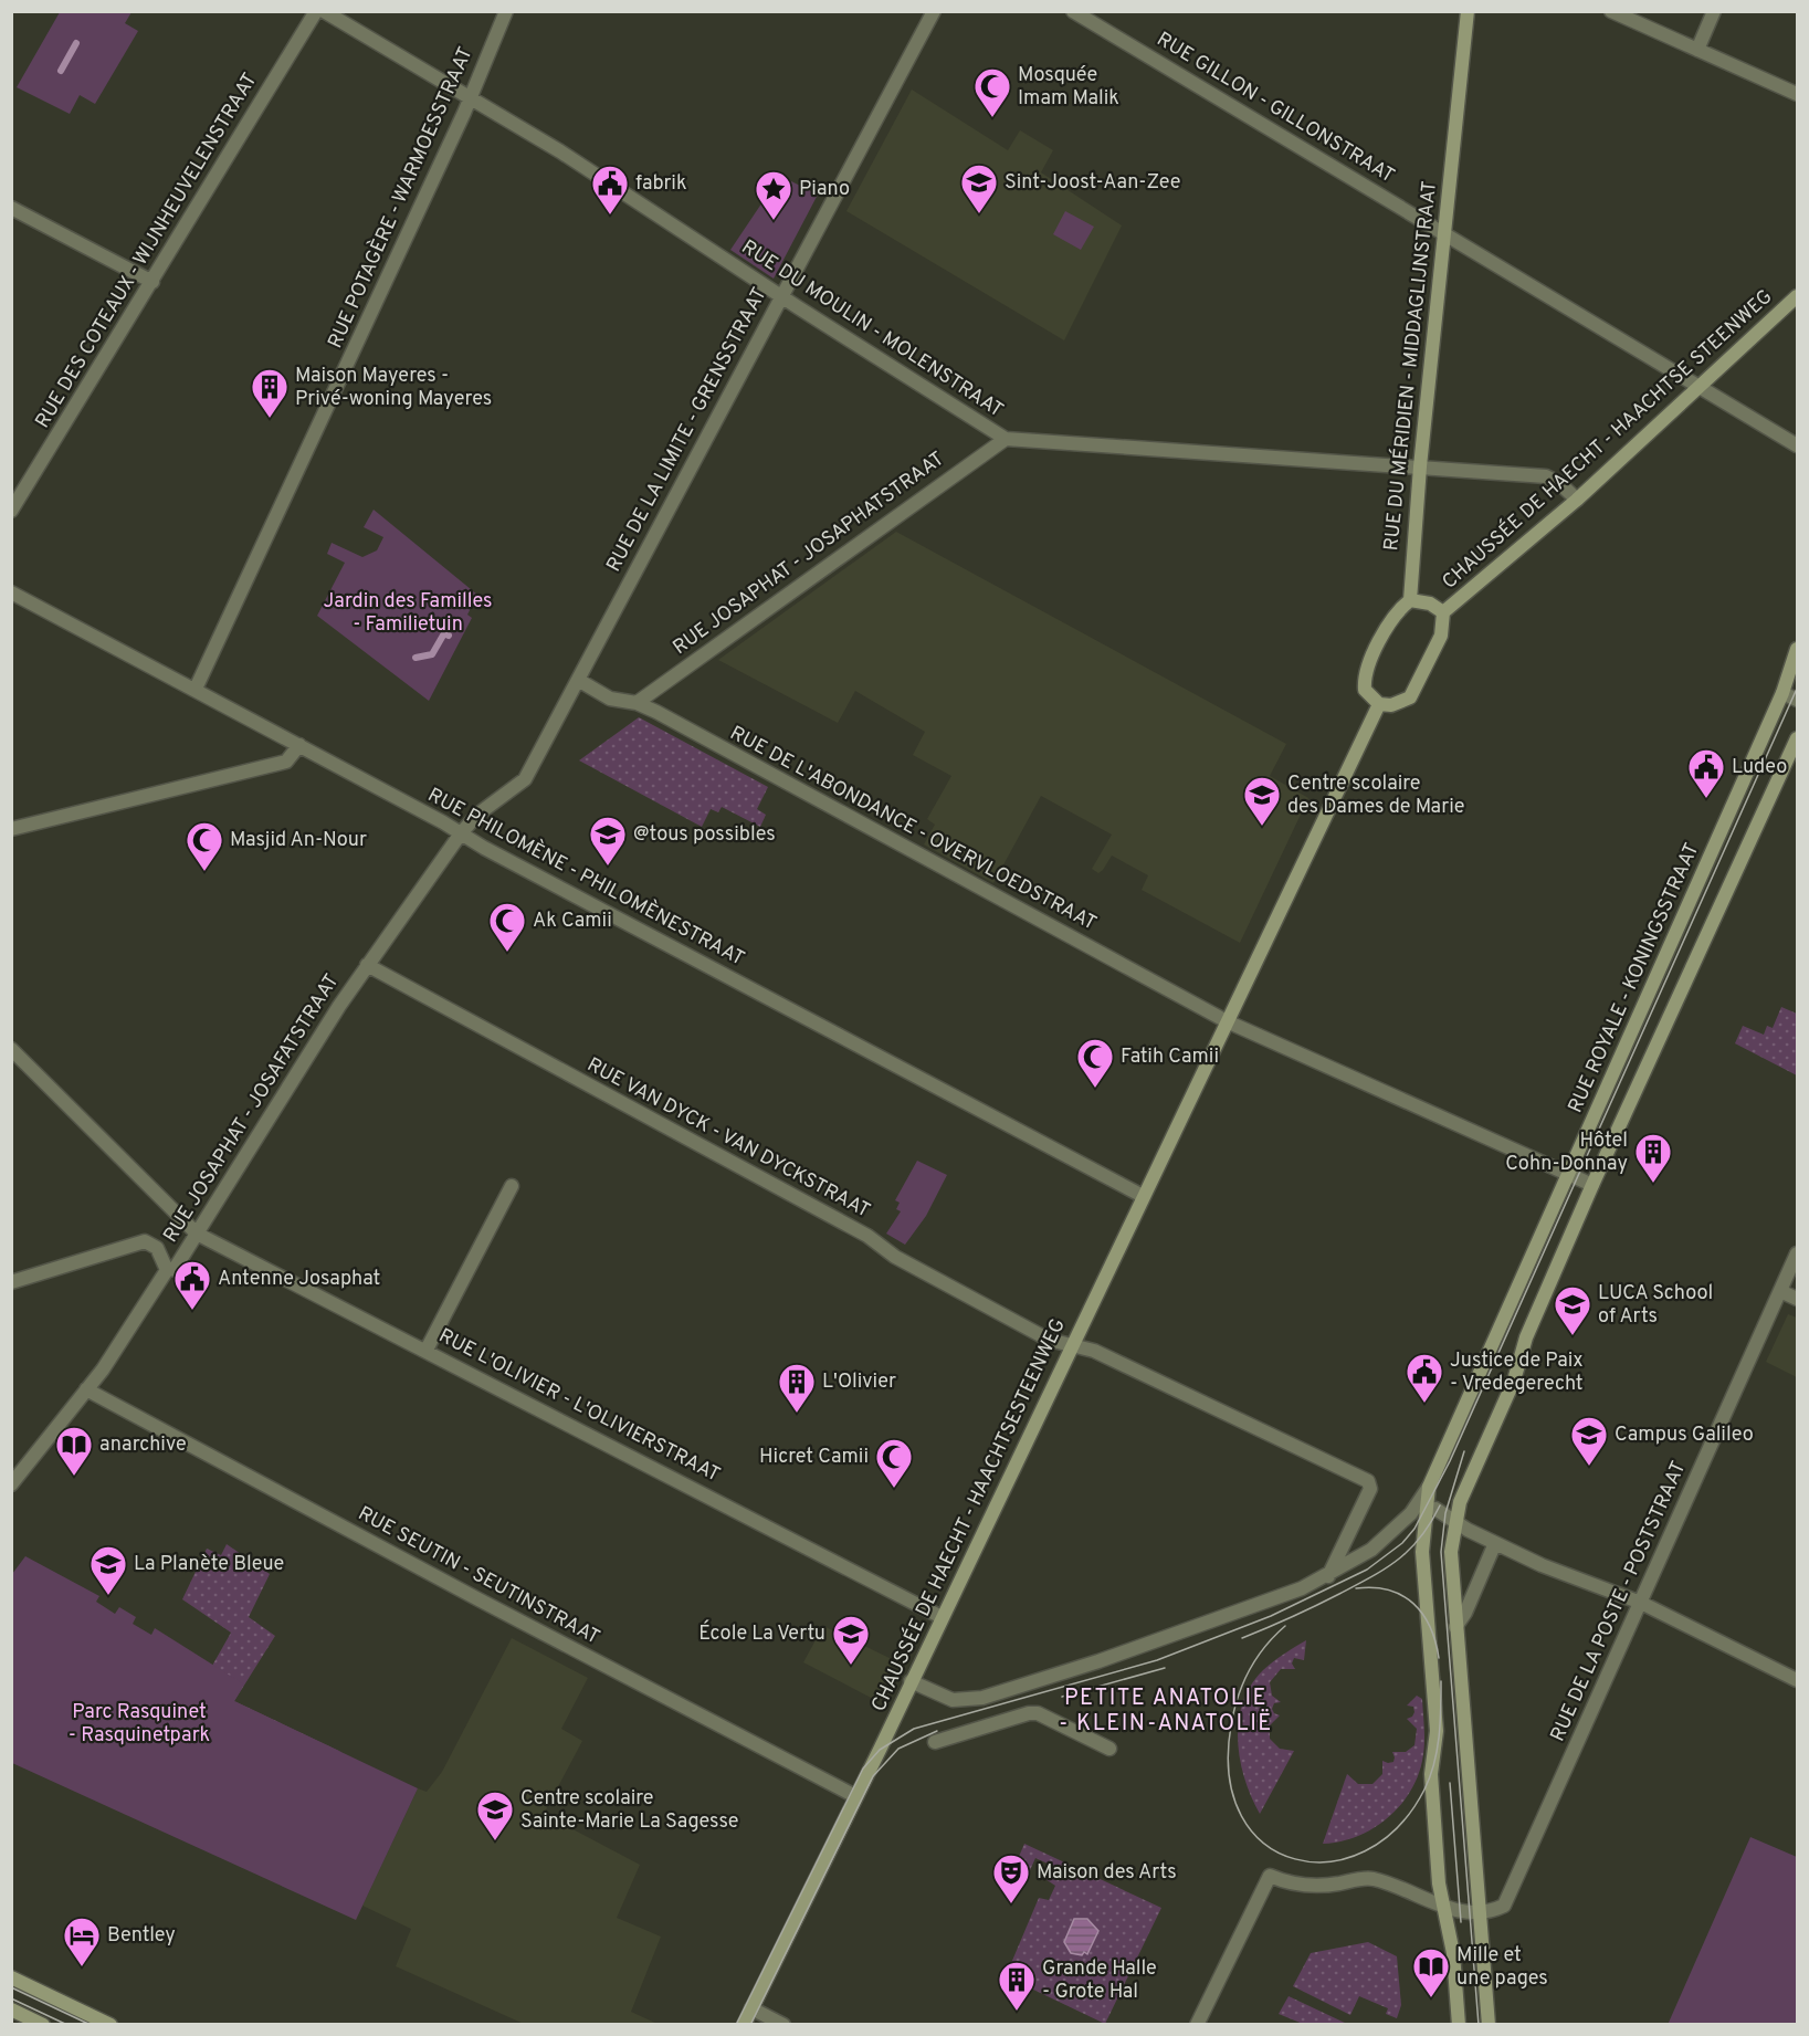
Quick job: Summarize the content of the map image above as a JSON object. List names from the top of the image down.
{
  "streets": {
    "street": [
      "RUE GILLON - GILLONSTRAAT",
      "RUE POTAGÈRE - WARMOESSTRAAT",
      "RUE DES COTEAUX - WIJNHEUVELENSTRAAT",
      "RUE DU MOULIN - MOLENSTRAAT",
      "RUE DU MÉRIDIEN - MIDDAGLIJNSTRAAT",
      "RUE DE LA LIMITE - GRENSSTRAAT",
      "CHAUSSÉE DE HAECHT - HAACHTSE STEENWEG",
      "RUE JOSAPHAT - JOSAPHATSTRAAT",
      "RUE DE L'ABONDANCE - OVERVLOEDSTRAAT",
      "RUE PHILOMÈNE - PHILOMÈNESTRAAT",
      "RUE ROYALE - KONINGSSTRAAT",
      "RUE JOSAPHAT - JOSAFATSTRAAT",
      "RUE VAN DYCK - VAN DYCKSTRAAT",
      "RUE L'OLIVIER - L'OLIVIERSTRAAT",
      "CHAUSSÉE DE HAECHT - HAACHTSESTEENWEG",
      "RUE SEUTIN - SEUTINSTRAAT",
      "RUE DE LA POSTE - POSTSTRAAT"
    ]
  },
  "crossings": [
    ["RUE GILLON - GILLONSTRAAT", "RUE DU MÉRIDIEN - MIDDAGLIJNSTRAAT"],
    ["RUE GILLON - GILLONSTRAAT", "CHAUSSÉE DE HAECHT - HAACHTSE STEENWEG"],
    ["RUE POTAGÈRE - WARMOESSTRAAT", "RUE DU MOULIN - MOLENSTRAAT"],
    ["RUE POTAGÈRE - WARMOESSTRAAT", "RUE PHILOMÈNE - PHILOMÈNESTRAAT"],
    ["RUE DU MOULIN - MOLENSTRAAT", "RUE DU MÉRIDIEN - MIDDAGLIJNSTRAAT"],
    ["RUE DU MOULIN - MOLENSTRAAT", "RUE DE LA LIMITE - GRENSSTRAAT"],
    ["RUE DU MOULIN - MOLENSTRAAT", "CHAUSSÉE DE HAECHT - HAACHTSE STEENWEG"],
    ["RUE DU MOULIN - MOLENSTRAAT", "RUE JOSAPHAT - JOSAPHATSTRAAT"],
    ["RUE DU MÉRIDIEN - MIDDAGLIJNSTRAAT", "CHAUSSÉE DE HAECHT - HAACHTSE STEENWEG"],
    ["RUE DE LA LIMITE - GRENSSTRAAT", "RUE DE L'ABONDANCE - OVERVLOEDSTRAAT"],
    ["RUE DE LA LIMITE - GRENSSTRAAT", "RUE JOSAPHAT - JOSAFATSTRAAT"],
    ["RUE JOSAPHAT - JOSAPHATSTRAAT", "RUE DE L'ABONDANCE - OVERVLOEDSTRAAT"],
    ["RUE DE L'ABONDANCE - OVERVLOEDSTRAAT", "RUE ROYALE - KONINGSSTRAAT"],
    ["RUE DE L'ABONDANCE - OVERVLOEDSTRAAT", "CHAUSSÉE DE HAECHT - HAACHTSESTEENWEG"],
    ["RUE PHILOMÈNE - PHILOMÈNESTRAAT", "RUE JOSAPHAT - JOSAFATSTRAAT"],
    ["RUE PHILOMÈNE - PHILOMÈNESTRAAT", "CHAUSSÉE DE HAECHT - HAACHTSESTEENWEG"],
    ["RUE JOSAPHAT - JOSAFATSTRAAT", "RUE VAN DYCK - VAN DYCKSTRAAT"],
    ["RUE JOSAPHAT - JOSAFATSTRAAT", "RUE L'OLIVIER - L'OLIVIERSTRAAT"],
    ["RUE JOSAPHAT - JOSAFATSTRAAT", "RUE SEUTIN - SEUTINSTRAAT"],
    ["RUE VAN DYCK - VAN DYCKSTRAAT", "CHAUSSÉE DE HAECHT - HAACHTSESTEENWEG"],
    ["RUE L'OLIVIER - L'OLIVIERSTRAAT", "CHAUSSÉE DE HAECHT - HAACHTSESTEENWEG"],
    ["CHAUSSÉE DE HAECHT - HAACHTSESTEENWEG", "RUE SEUTIN - SEUTINSTRAAT"]
  ],
  "districts": ["PETITE ANATOLIE - KLEIN-ANATOLIË"],
  "parks": ["Jardin des Familles - Familietuin", "Parc Rasquinet - Rasquinetpark"],
  "places": {
    "mosque": [
      "Mosquée Imam Malik",
      "Masjid An-Nour",
      "Ak Camii",
      "Fatih Camii",
      "Hicret Camii"
    ],
    "school or university": [
      "Sint-Joost-Aan-Zee",
      "Centre scolaire des Dames de Marie",
      "@tous possibles",
      "LUCA School of Arts",
      "Campus Galileo",
      "La Planète Bleue",
      "École La Vertu",
      "Centre scolaire Sainte-Marie La Sagesse"
    ],
    "public building": [
      "fabrik",
      "Ludeo",
      "Antenne Josaphat",
      "Justice de Paix - Vredegerecht"
    ],
    "place": ["Piano"],
    "building": [
      "Maison Mayeres - Privé-woning Mayeres",
      "Hôtel Cohn-Donnay",
      "L'Olivier",
      "Grande Halle - Grote Hal"
    ],
    "library": ["anarchive", "Mille et une pages"],
    "theatre": ["Maison des Arts"],
    "hotel": ["Bentley"]
  }
}
